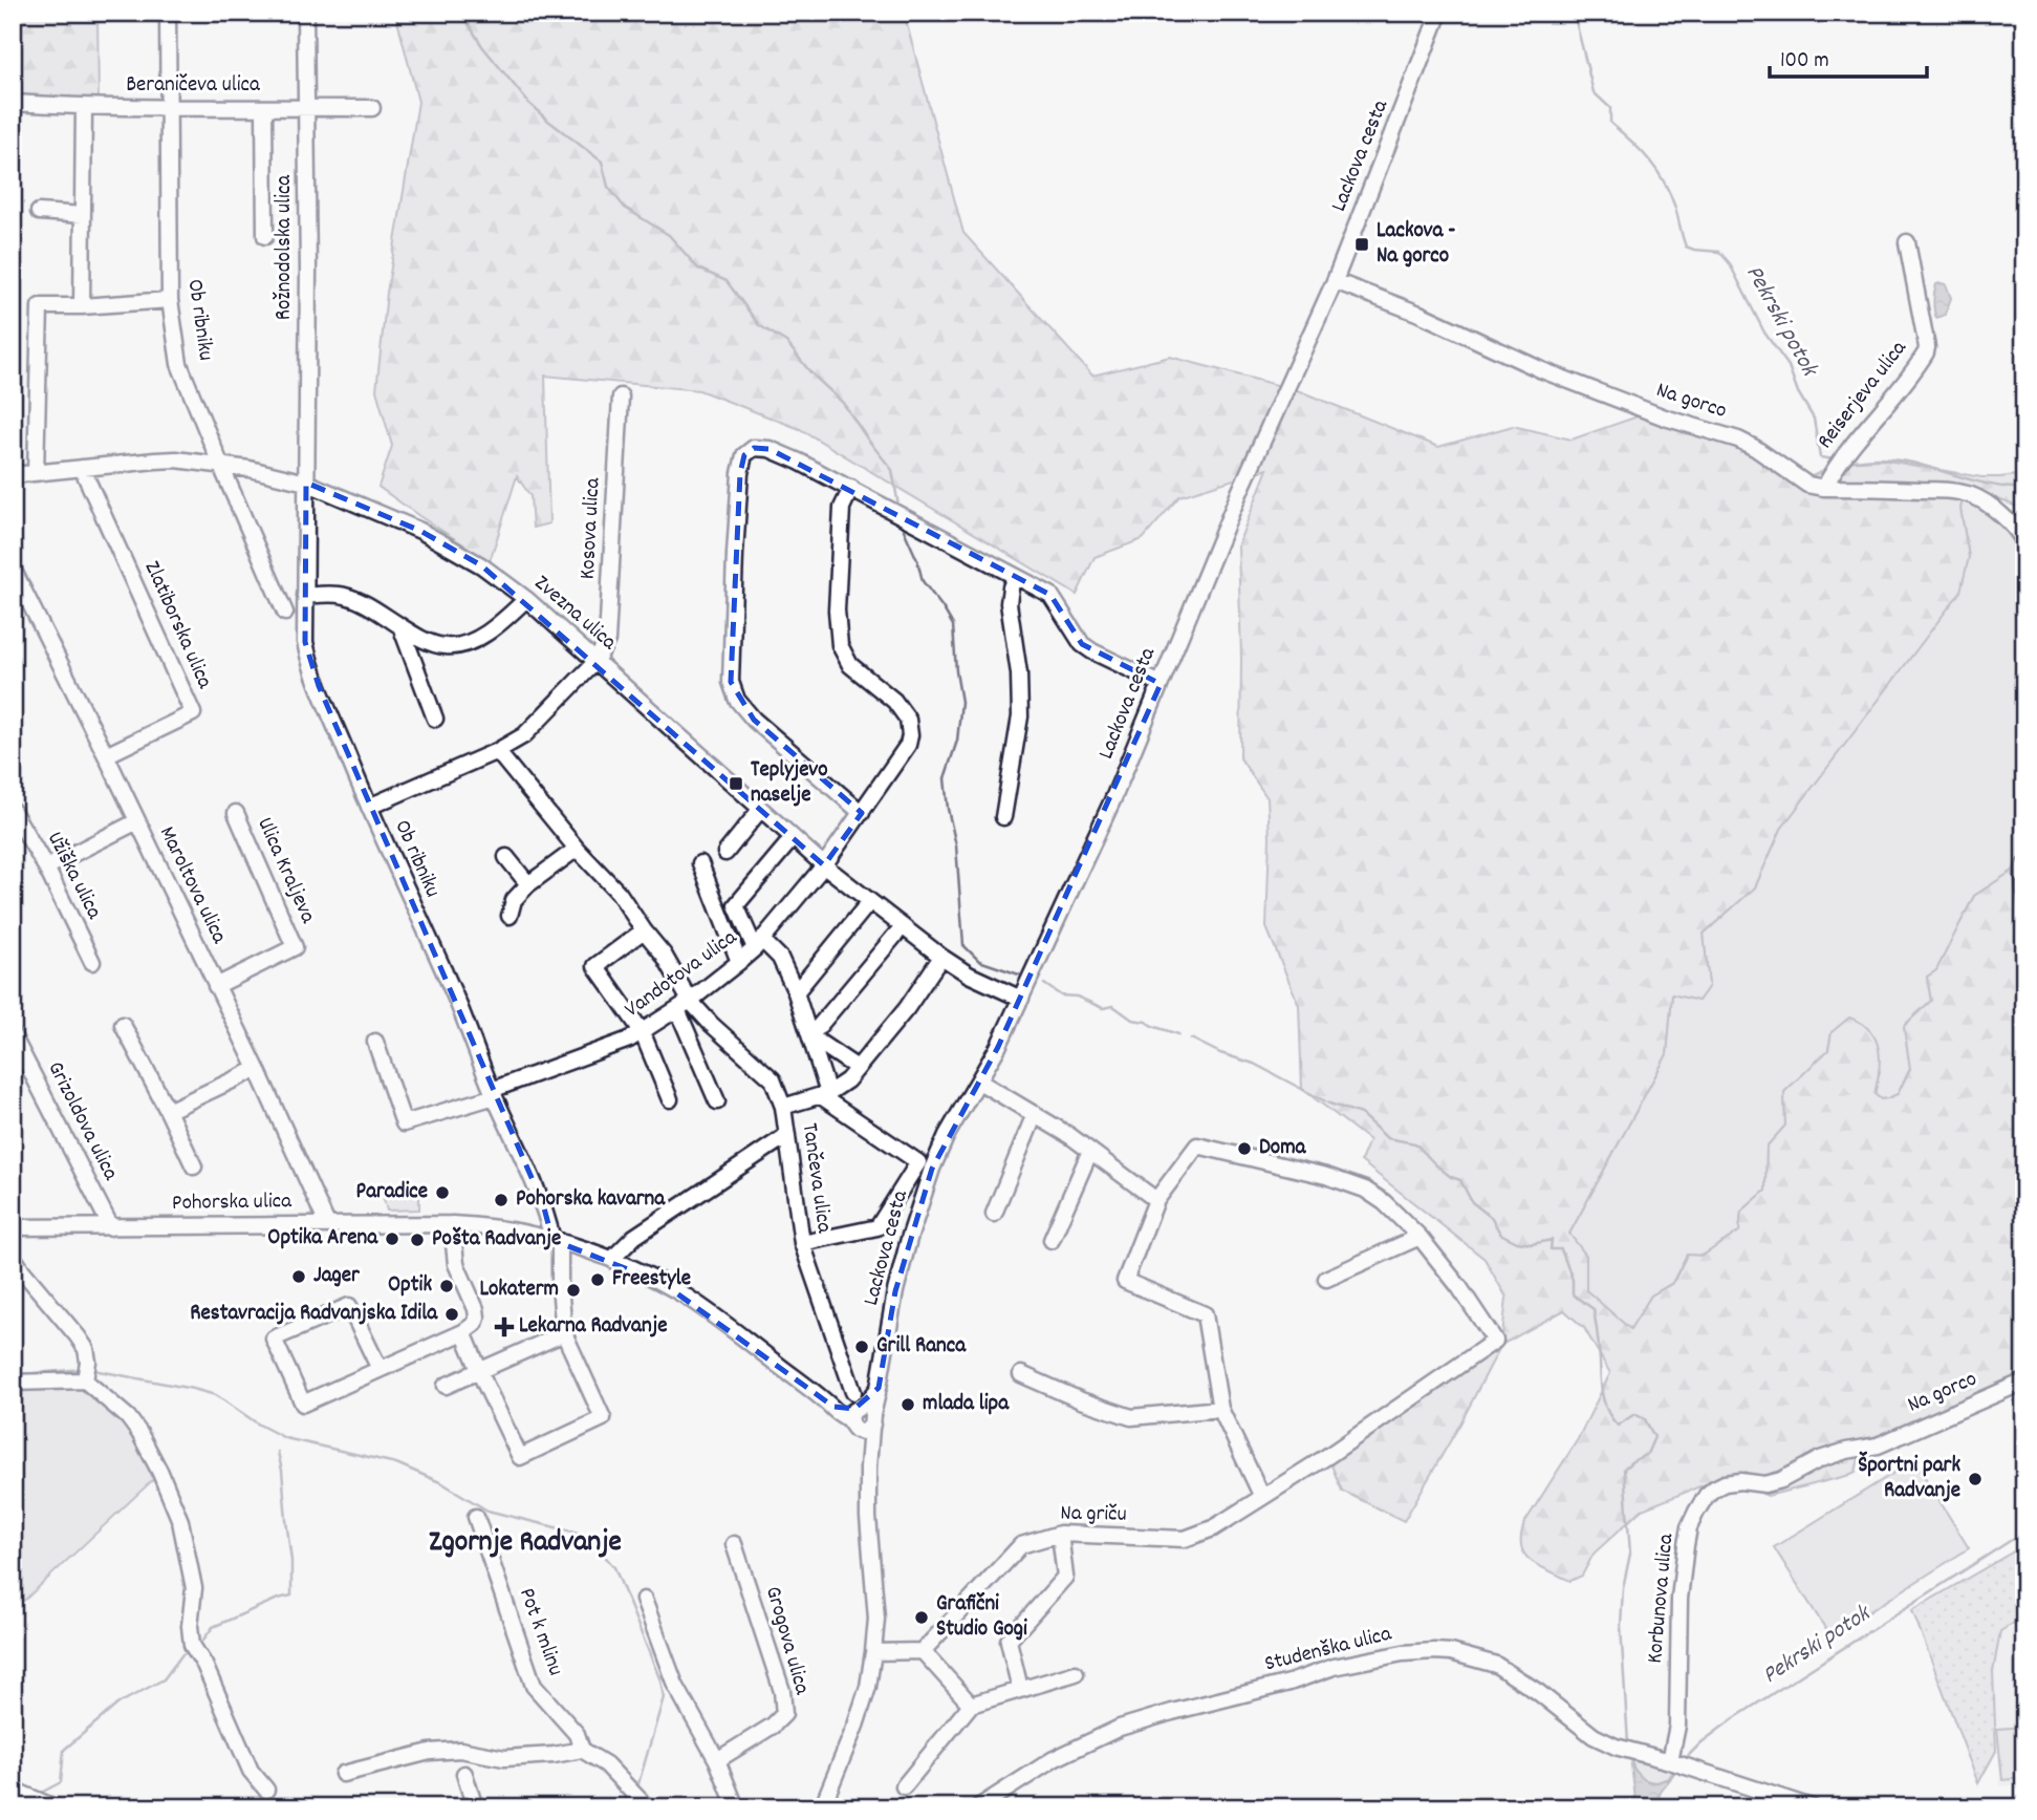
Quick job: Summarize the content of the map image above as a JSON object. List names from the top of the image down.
{
  "streets": {
    "street": [
      "Beraničeva ulica",
      "Lackova cesta",
      "Rožnodolska ulica",
      "Ob ribniku",
      "Reiserjeva ulica",
      "Na gorco",
      "Kosova ulica",
      "Zvezna ulica",
      "Zlatiborska ulica",
      "Ulica Kraljeva",
      "Užiška ulica",
      "Maroltova ulica",
      "Vandotova ulica",
      "Grizoldova ulica",
      "Tančeva ulica",
      "Pohorska ulica",
      "Na griču",
      "Korbunova ulica",
      "Pot k mlinu",
      "Grogova ulica",
      "Studenška ulica"
    ]
  },
  "crossings": [
    ["Beraničeva ulica", "Rožnodolska ulica"],
    ["Beraničeva ulica", "Ob ribniku"],
    ["Lackova cesta", "Na gorco"],
    ["Lackova cesta", "Zvezna ulica"],
    ["Lackova cesta", "Pohorska ulica"],
    ["Rožnodolska ulica", "Ob ribniku"],
    ["Rožnodolska ulica", "Zvezna ulica"],
    ["Ob ribniku", "Zvezna ulica"],
    ["Ob ribniku", "Vandotova ulica"],
    ["Ob ribniku", "Pohorska ulica"],
    ["Reiserjeva ulica", "Na gorco"],
    ["Na gorco", "Korbunova ulica"],
    ["Kosova ulica", "Zvezna ulica"],
    ["Zvezna ulica", "Zlatiborska ulica"],
    ["Zvezna ulica", "Vandotova ulica"],
    ["Zlatiborska ulica", "Maroltova ulica"],
    ["Ulica Kraljeva", "Maroltova ulica"],
    ["Maroltova ulica", "Pohorska ulica"],
    ["Vandotova ulica", "Tančeva ulica"],
    ["Grizoldova ulica", "Pohorska ulica"],
    ["Korbunova ulica", "Studenška ulica"]
  ],
  "districts": ["Zgornje Radvanje"],
  "water": ["Pekrski potok"],
  "places": {
    "transit": ["Lackova - Na gorco", "Teplyjevo naselje"],
    "other": [
      "Doma",
      "Paradice",
      "Pohorska kavarna",
      "Optika Arena",
      "Pošta Radvanje",
      "Jager",
      "Freestyle",
      "Optik",
      "Lokaterm",
      "Restavracija Radvanjska Idila",
      "Grill Ranca",
      "mlada lipa",
      "Športni park Radvanje",
      "Grafični Studio Gogi"
    ],
    "health": ["Lekarna Radvanje"]
  },
  "scale_bar": "100 m"
}
